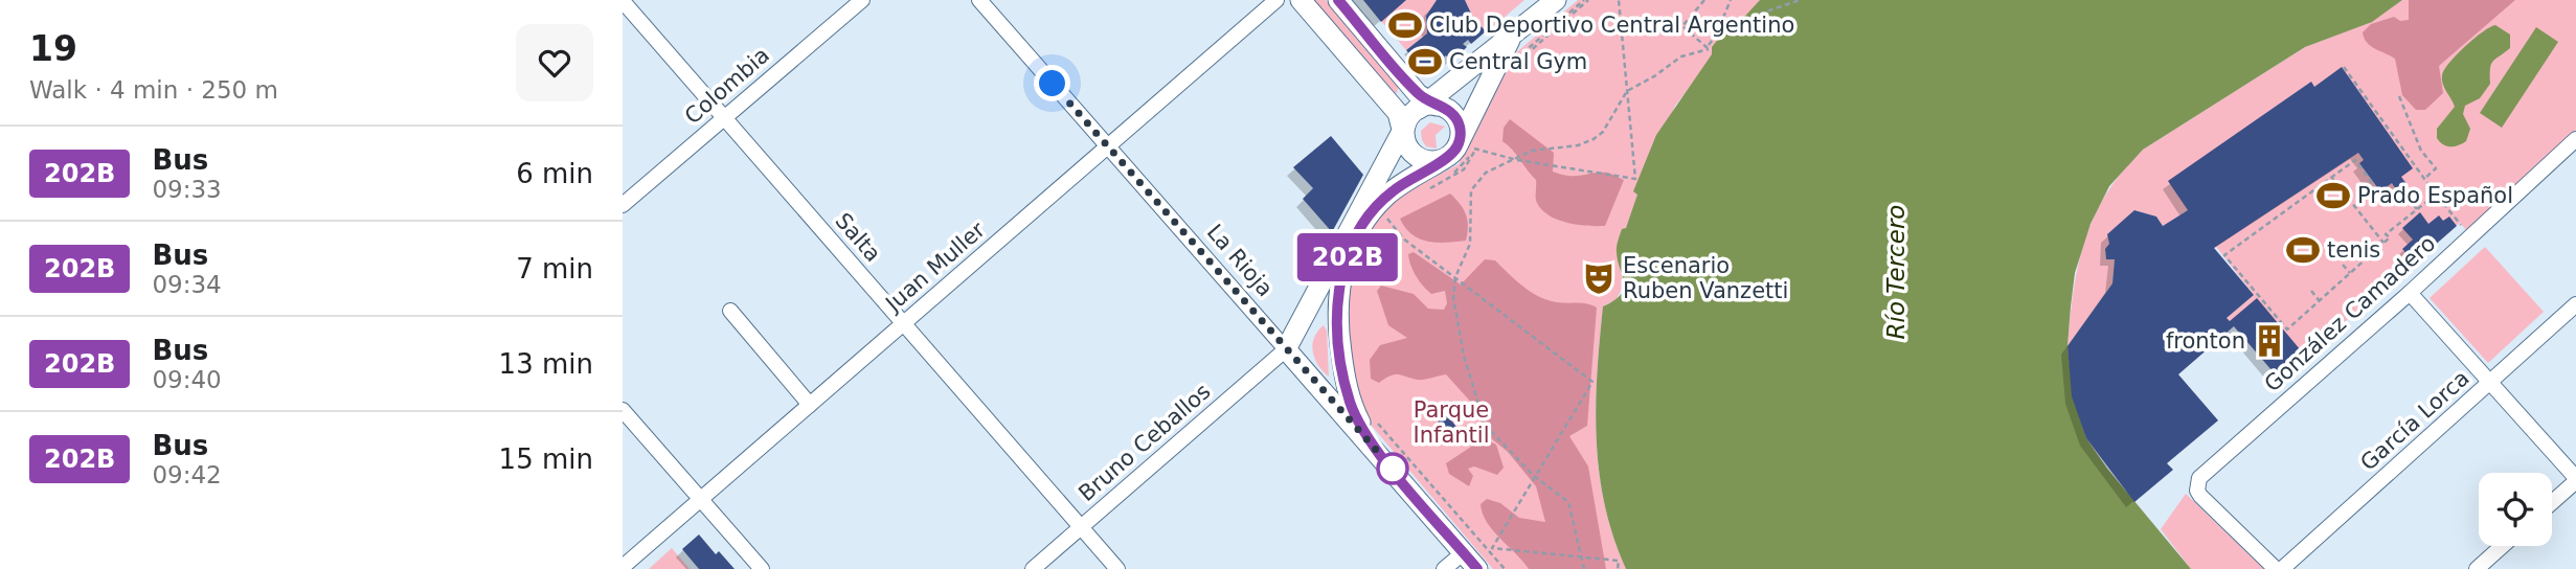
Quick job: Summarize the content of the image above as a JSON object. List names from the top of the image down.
{
  "streets": {
    "main road": ["La Rioja"],
    "street": [
      "Colombia",
      "Salta",
      "Juan Muller",
      "González Camadero",
      "García Lorca",
      "Bruno Ceballos"
    ]
  },
  "crossings": [
    ["Colombia", "Salta"],
    ["Salta", "Juan Muller"],
    ["Salta", "Bruno Ceballos"],
    ["La Rioja", "Juan Muller"],
    ["La Rioja", "Bruno Ceballos"]
  ],
  "water": ["Río Tercero"],
  "parks": ["Parque Infantil"],
  "places": {
    "sports": [
      "Club Deportivo Central Argentino",
      "Central Gym",
      "Prado Español",
      "tenis"
    ],
    "theatre": ["Escenario Ruben Vanzetti"],
    "building": ["fronton"]
  },
  "lines": ["bus line 202B"],
  "page": {
    "heading": ["19", "Walk · 4 min · 250 m"],
    "on_map": "202B",
    "list": [
      {
        "mark": "202B",
        "name": "Bus",
        "note": "09:33",
        "value": "6 min"
      },
      {
        "mark": "202B",
        "name": "Bus",
        "note": "09:34",
        "value": "7 min"
      },
      {
        "mark": "202B",
        "name": "Bus",
        "note": "09:40",
        "value": "13 min"
      },
      {
        "mark": "202B",
        "name": "Bus",
        "note": "09:42",
        "value": "15 min"
      }
    ]
  }
}
